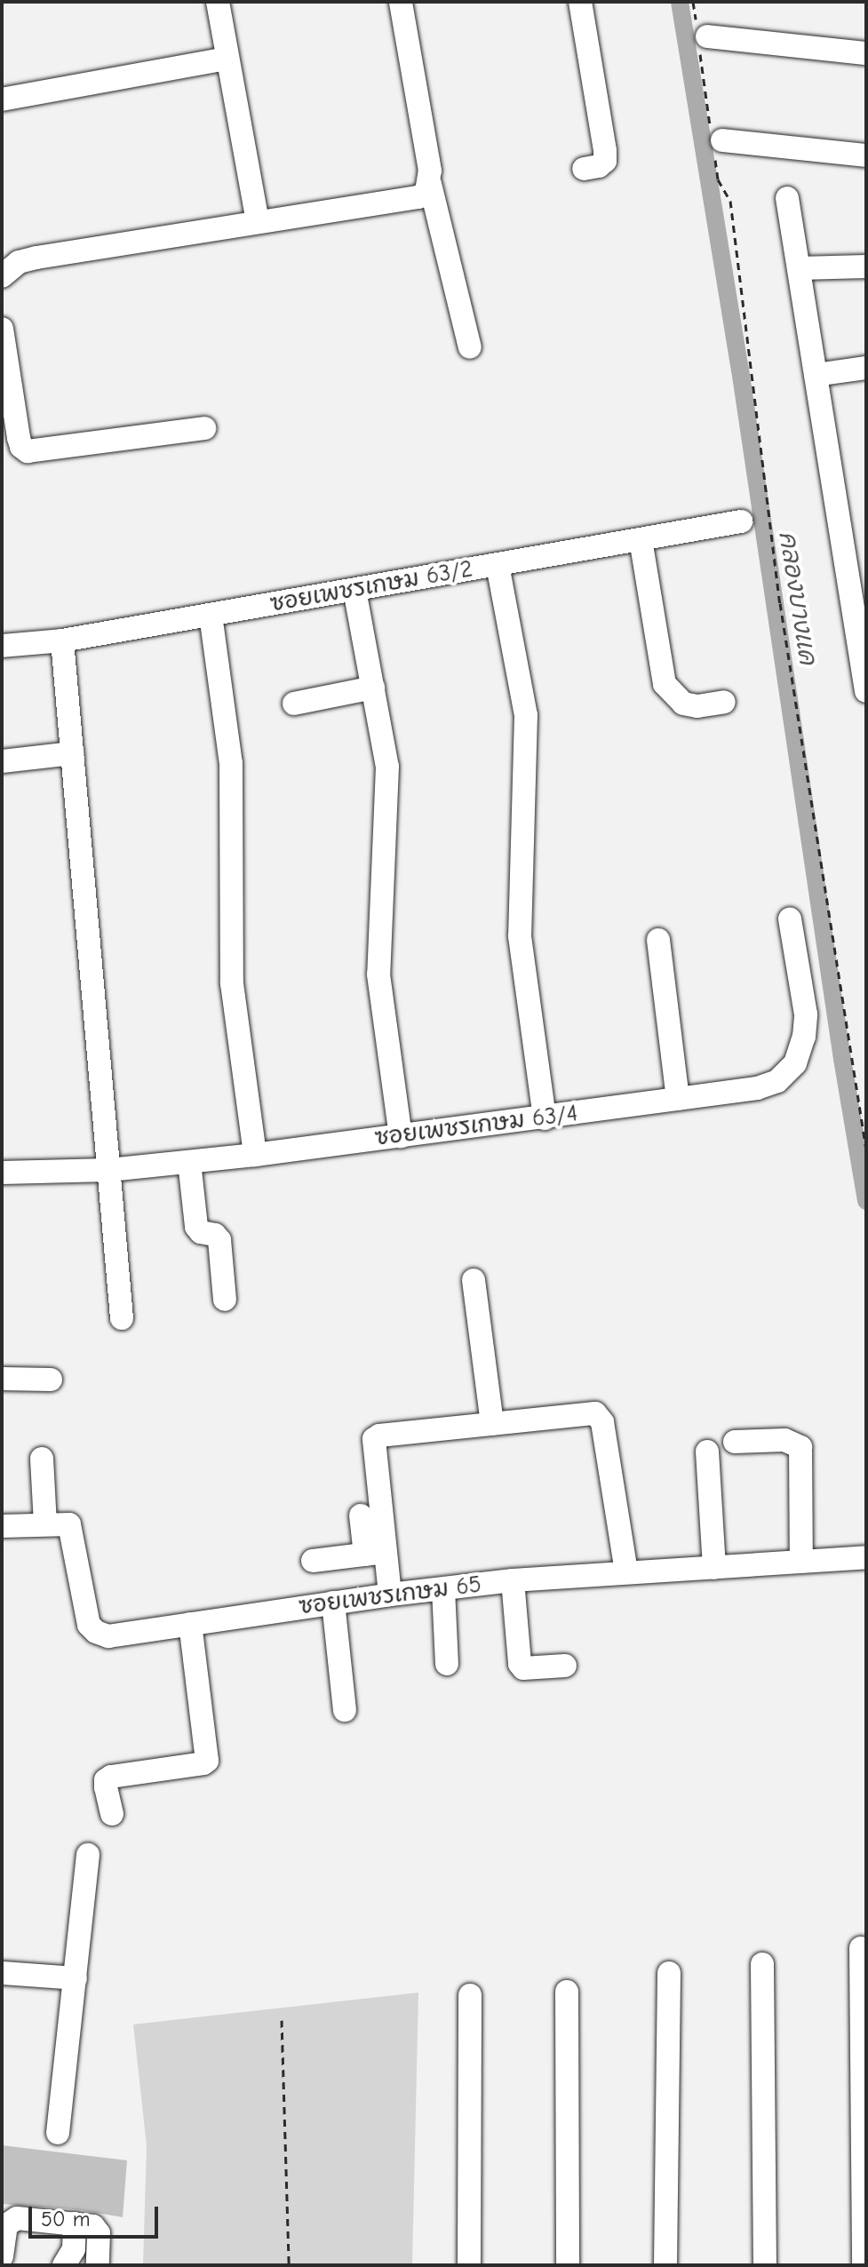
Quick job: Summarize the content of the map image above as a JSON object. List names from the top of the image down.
{
  "streets": {
    "street": ["ซอยเพชรเกษม 63/2", "ซอยเพชรเกษม 63/4", "ซอยเพชรเกษม 65"]
  },
  "water": ["คลองบางแค"],
  "scale_bar": "50 m"
}
